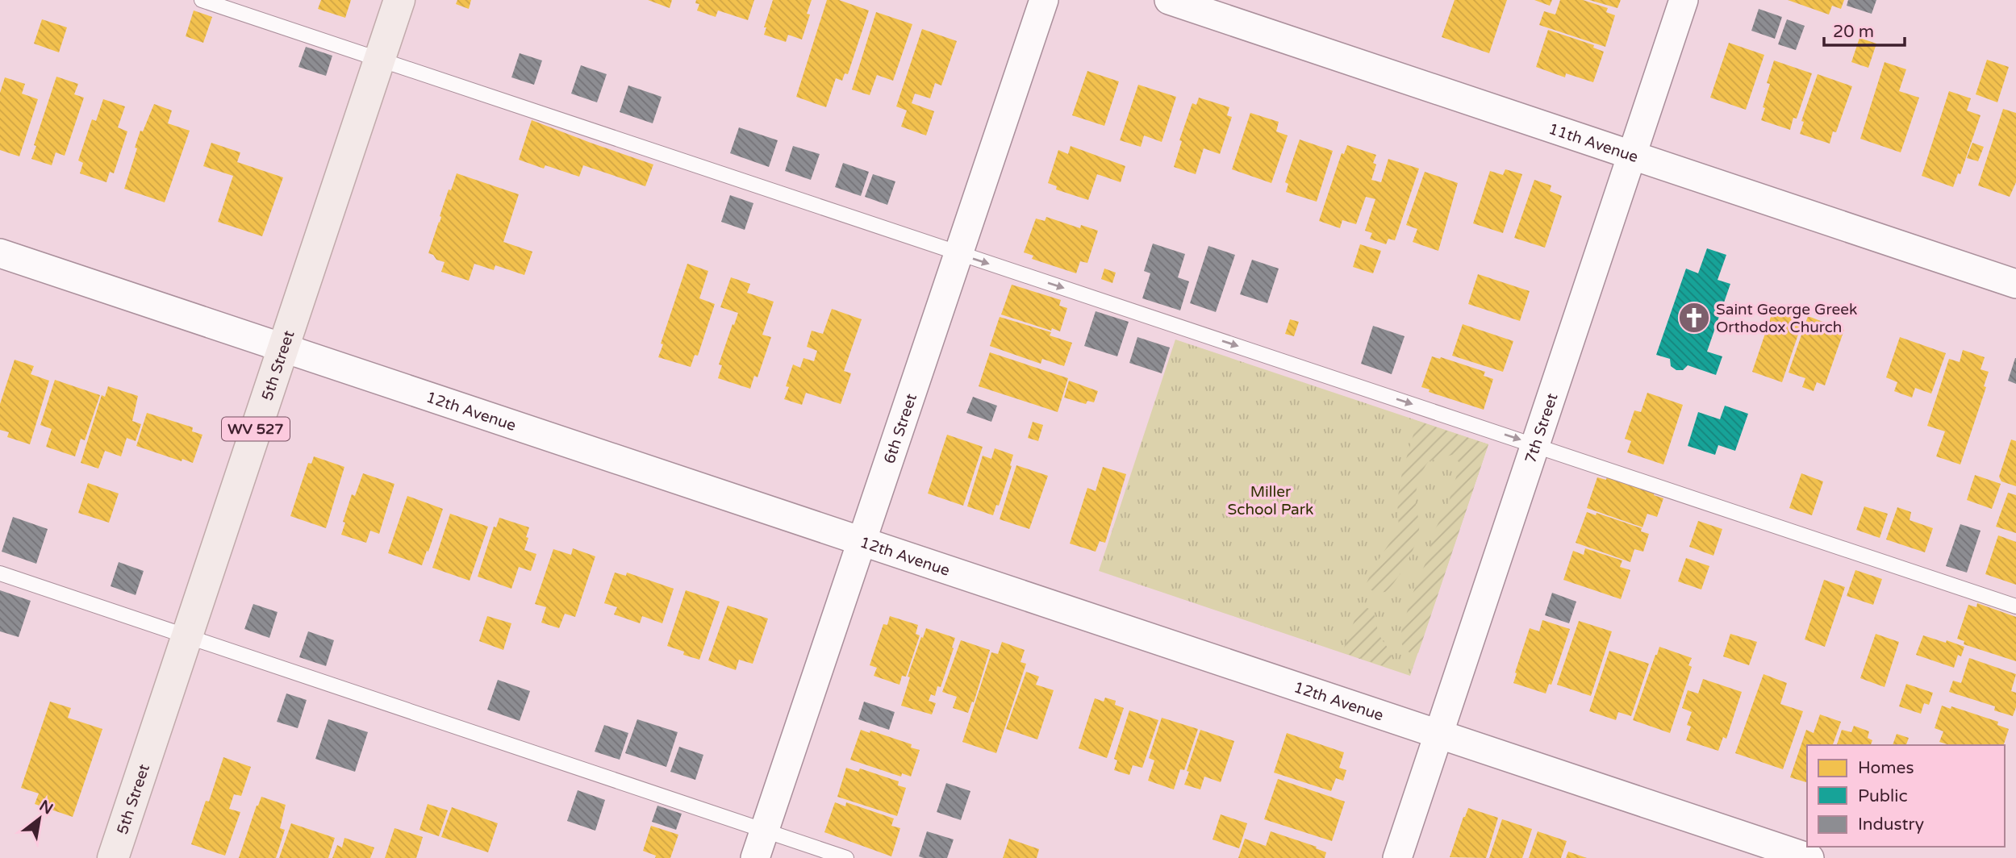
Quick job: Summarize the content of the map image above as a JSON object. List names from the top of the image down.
{
  "streets": {
    "main road": ["5th Street", "WV 527"],
    "street": [
      "11th Avenue",
      "12th Avenue",
      "6th Street",
      "7th Street"
    ]
  },
  "crossings": [
    ["11th Avenue", "7th Street"],
    ["5th Street", "12th Avenue"],
    ["12th Avenue", "6th Street"],
    ["12th Avenue", "7th Street"]
  ],
  "parks": ["Miller School Park"],
  "places": {
    "church": ["Saint George Greek Orthodox Church"]
  },
  "legend": ["Homes", "Public", "Industry"],
  "scale_bar": "20 m",
  "north": "top right"
}
